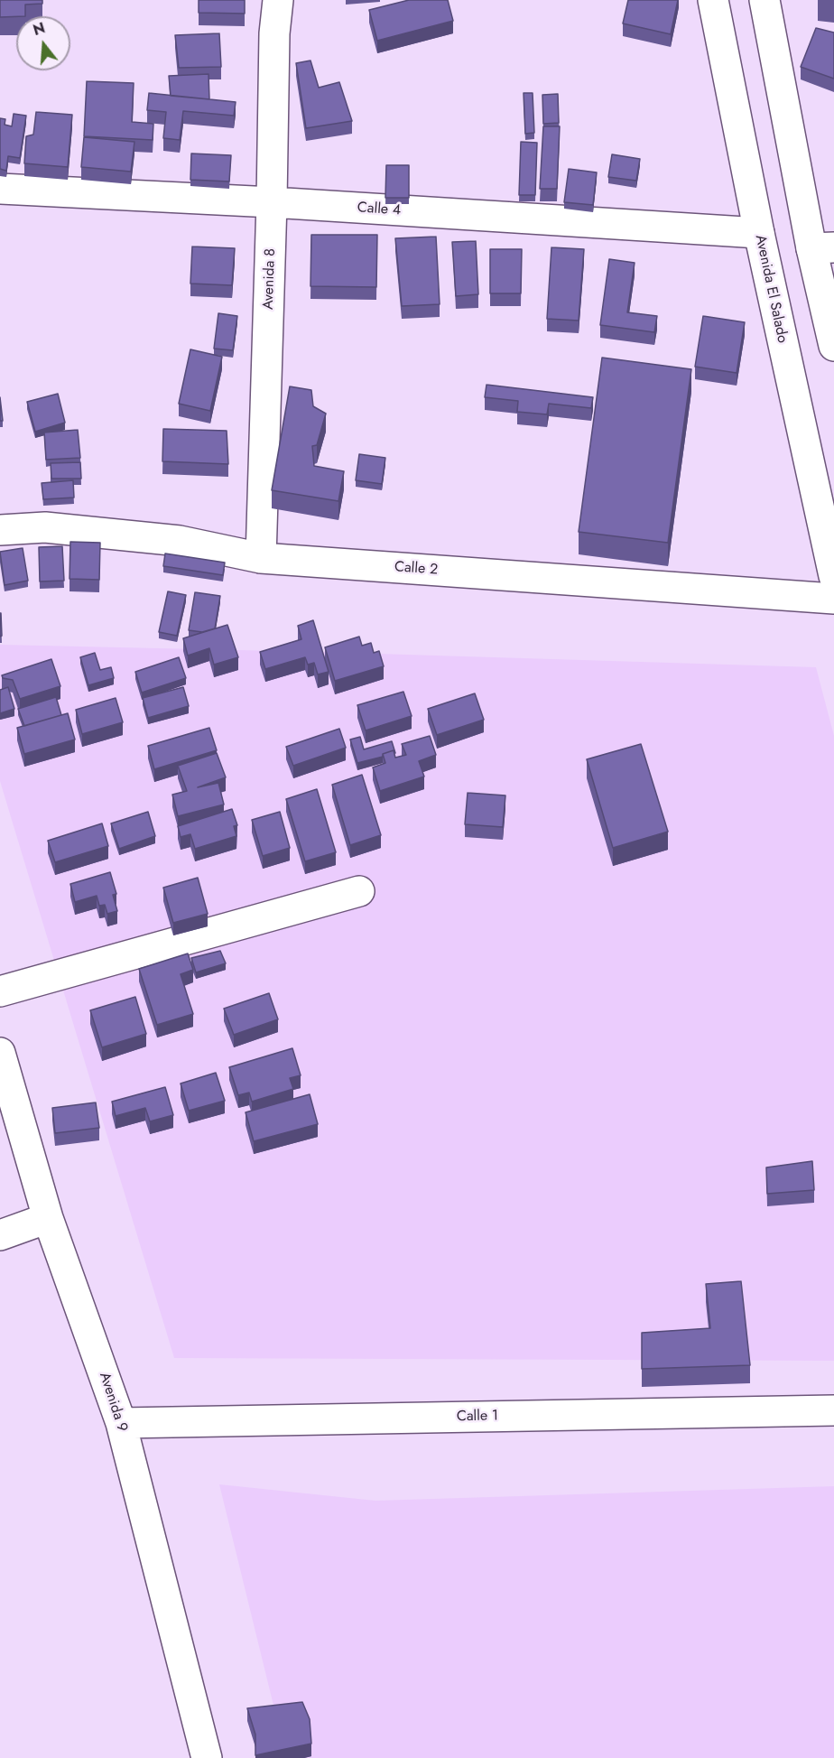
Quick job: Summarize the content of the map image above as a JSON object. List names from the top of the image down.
{
  "streets": {
    "street": [
      "Calle 4",
      "Avenida 8",
      "Avenida El Salado",
      "Calle 2",
      "Avenida 9",
      "Calle 1"
    ]
  },
  "crossings": [
    ["Calle 4", "Avenida 8"],
    ["Calle 4", "Avenida El Salado"],
    ["Avenida 8", "Calle 2"],
    ["Avenida 9", "Calle 1"]
  ],
  "north": "top"
}
